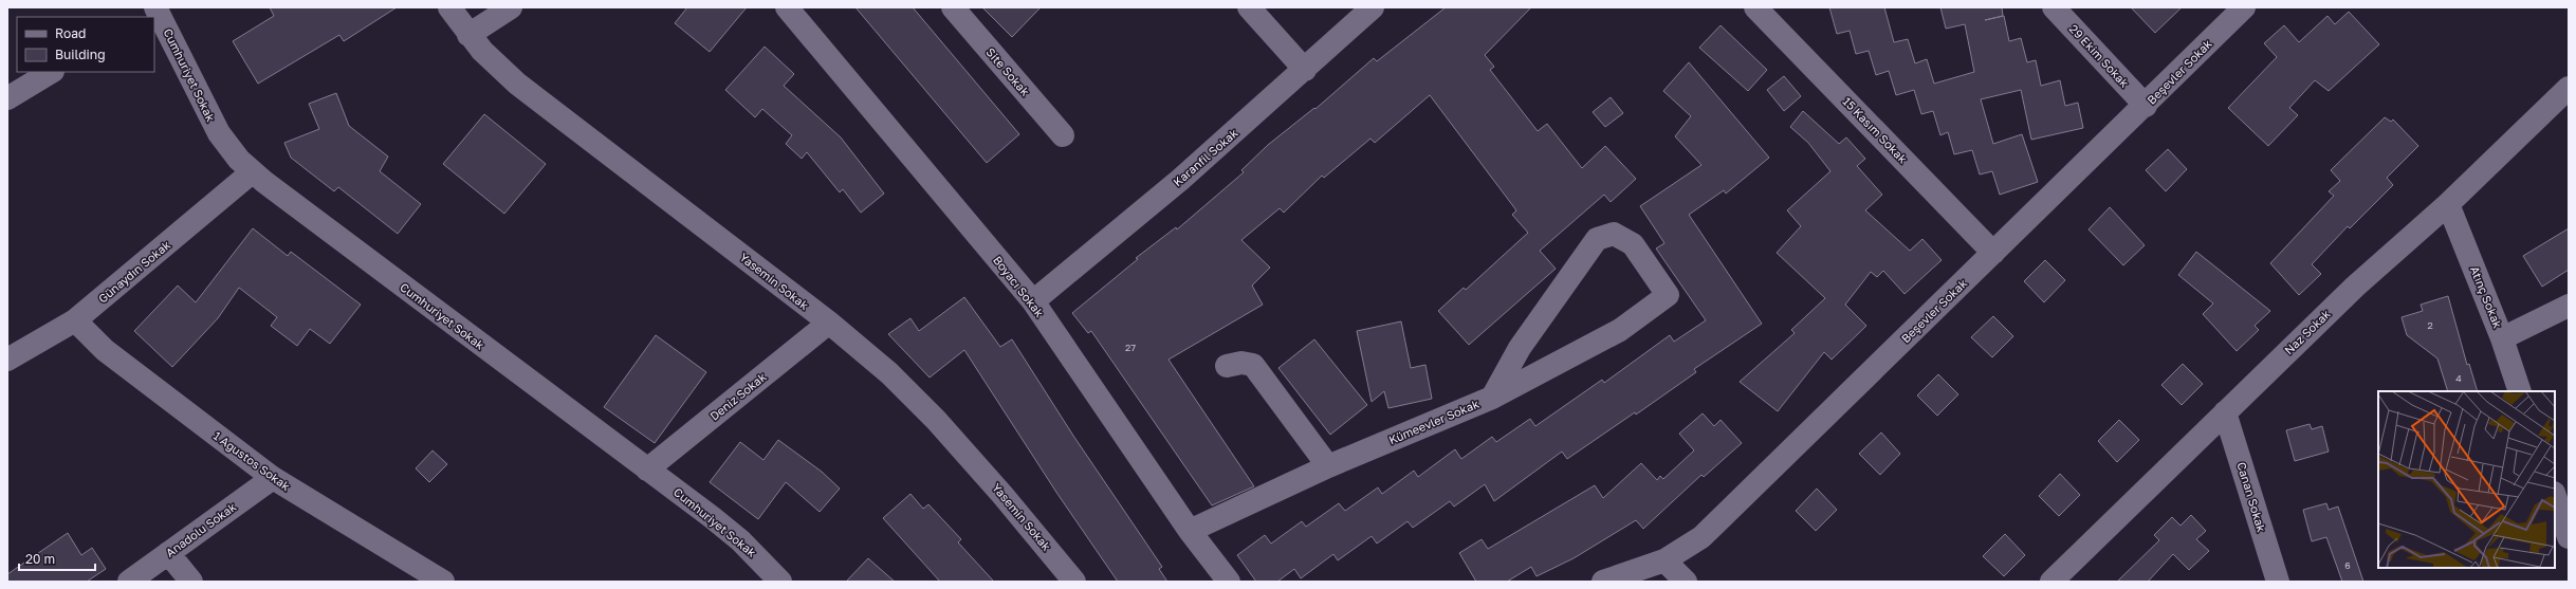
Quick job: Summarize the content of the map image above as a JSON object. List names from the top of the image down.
{
  "streets": {
    "street": [
      "29 Ekim Sokak",
      "Site Sokak",
      "Beşevler Sokak",
      "Cumhuriyet Sokak",
      "15 Kasım Sokak",
      "Karanfil Sokak",
      "Günaydın Sokak",
      "Yasemin Sokak",
      "Boyacı Sokak",
      "Atınç Sokak",
      "Naz Sokak",
      "Deniz Sokak",
      "Kümeevler Sokak",
      "1 Ağustos Sokak",
      "Canan Sokak",
      "Anadolu Sokak"
    ]
  },
  "crossings": [
    ["29 Ekim Sokak", "Beşevler Sokak"],
    ["Beşevler Sokak", "15 Kasım Sokak"],
    ["Cumhuriyet Sokak", "Günaydın Sokak"],
    ["Cumhuriyet Sokak", "Deniz Sokak"],
    ["Karanfil Sokak", "Boyacı Sokak"],
    ["Günaydın Sokak", "1 Ağustos Sokak"],
    ["Yasemin Sokak", "Deniz Sokak"],
    ["Boyacı Sokak", "Kümeevler Sokak"],
    ["Atınç Sokak", "Naz Sokak"],
    ["Naz Sokak", "Canan Sokak"],
    ["1 Ağustos Sokak", "Anadolu Sokak"]
  ],
  "house_numbers": [
    "2",
    "27",
    "4",
    "6"
  ],
  "legend": ["Road", "Building"],
  "scale_bar": "20 m"
}
